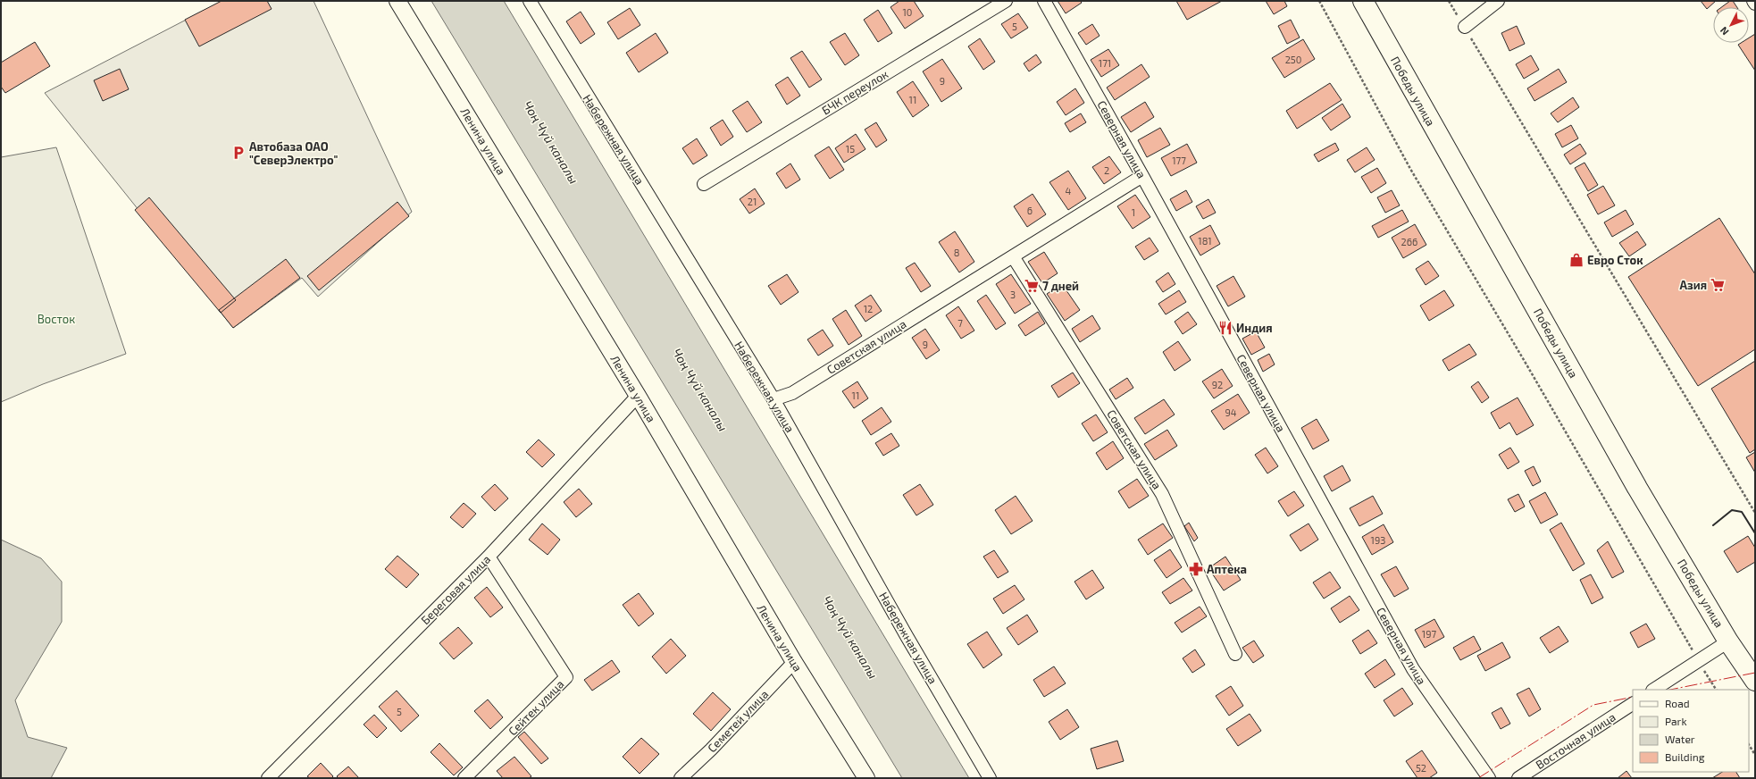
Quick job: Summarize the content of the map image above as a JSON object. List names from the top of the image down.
{
  "streets": {
    "main road": ["Победы улица"],
    "street": [
      "БЧК переулок",
      "Набережная улица",
      "Северная улица",
      "Ленина улица",
      "Советская улица",
      "Береговая улица",
      "Сейтек улица",
      "Семетей улица",
      "Восточная улица"
    ]
  },
  "crossings": [
    ["Набережная улица", "Советская улица"],
    ["Северная улица", "Советская улица"],
    ["Ленина улица", "Береговая улица"],
    ["Ленина улица", "Семетей улица"],
    ["Береговая улица", "Сейтек улица"]
  ],
  "water": ["Чоң Чүй каналы"],
  "parks": ["Восток"],
  "places": {
    "parking": ["Автобаза ОАО \"СеверЭлектро\""],
    "shop": ["Евро Сток"],
    "supermarket": ["Азия", "7 дней"],
    "restaurant": ["Индия"],
    "pharmacy": ["Аптека"]
  },
  "house_numbers": [
    "10",
    "5",
    "250",
    "171",
    "9",
    "11",
    "15",
    "177",
    "2",
    "4",
    "21",
    "6",
    "1",
    "181",
    "266",
    "8",
    "3",
    "12",
    "7",
    "9",
    "92",
    "11",
    "94",
    "193",
    "197",
    "5",
    "52"
  ],
  "legend": [
    "Road",
    "Park",
    "Water",
    "Building"
  ],
  "north": "bottom left"
}
